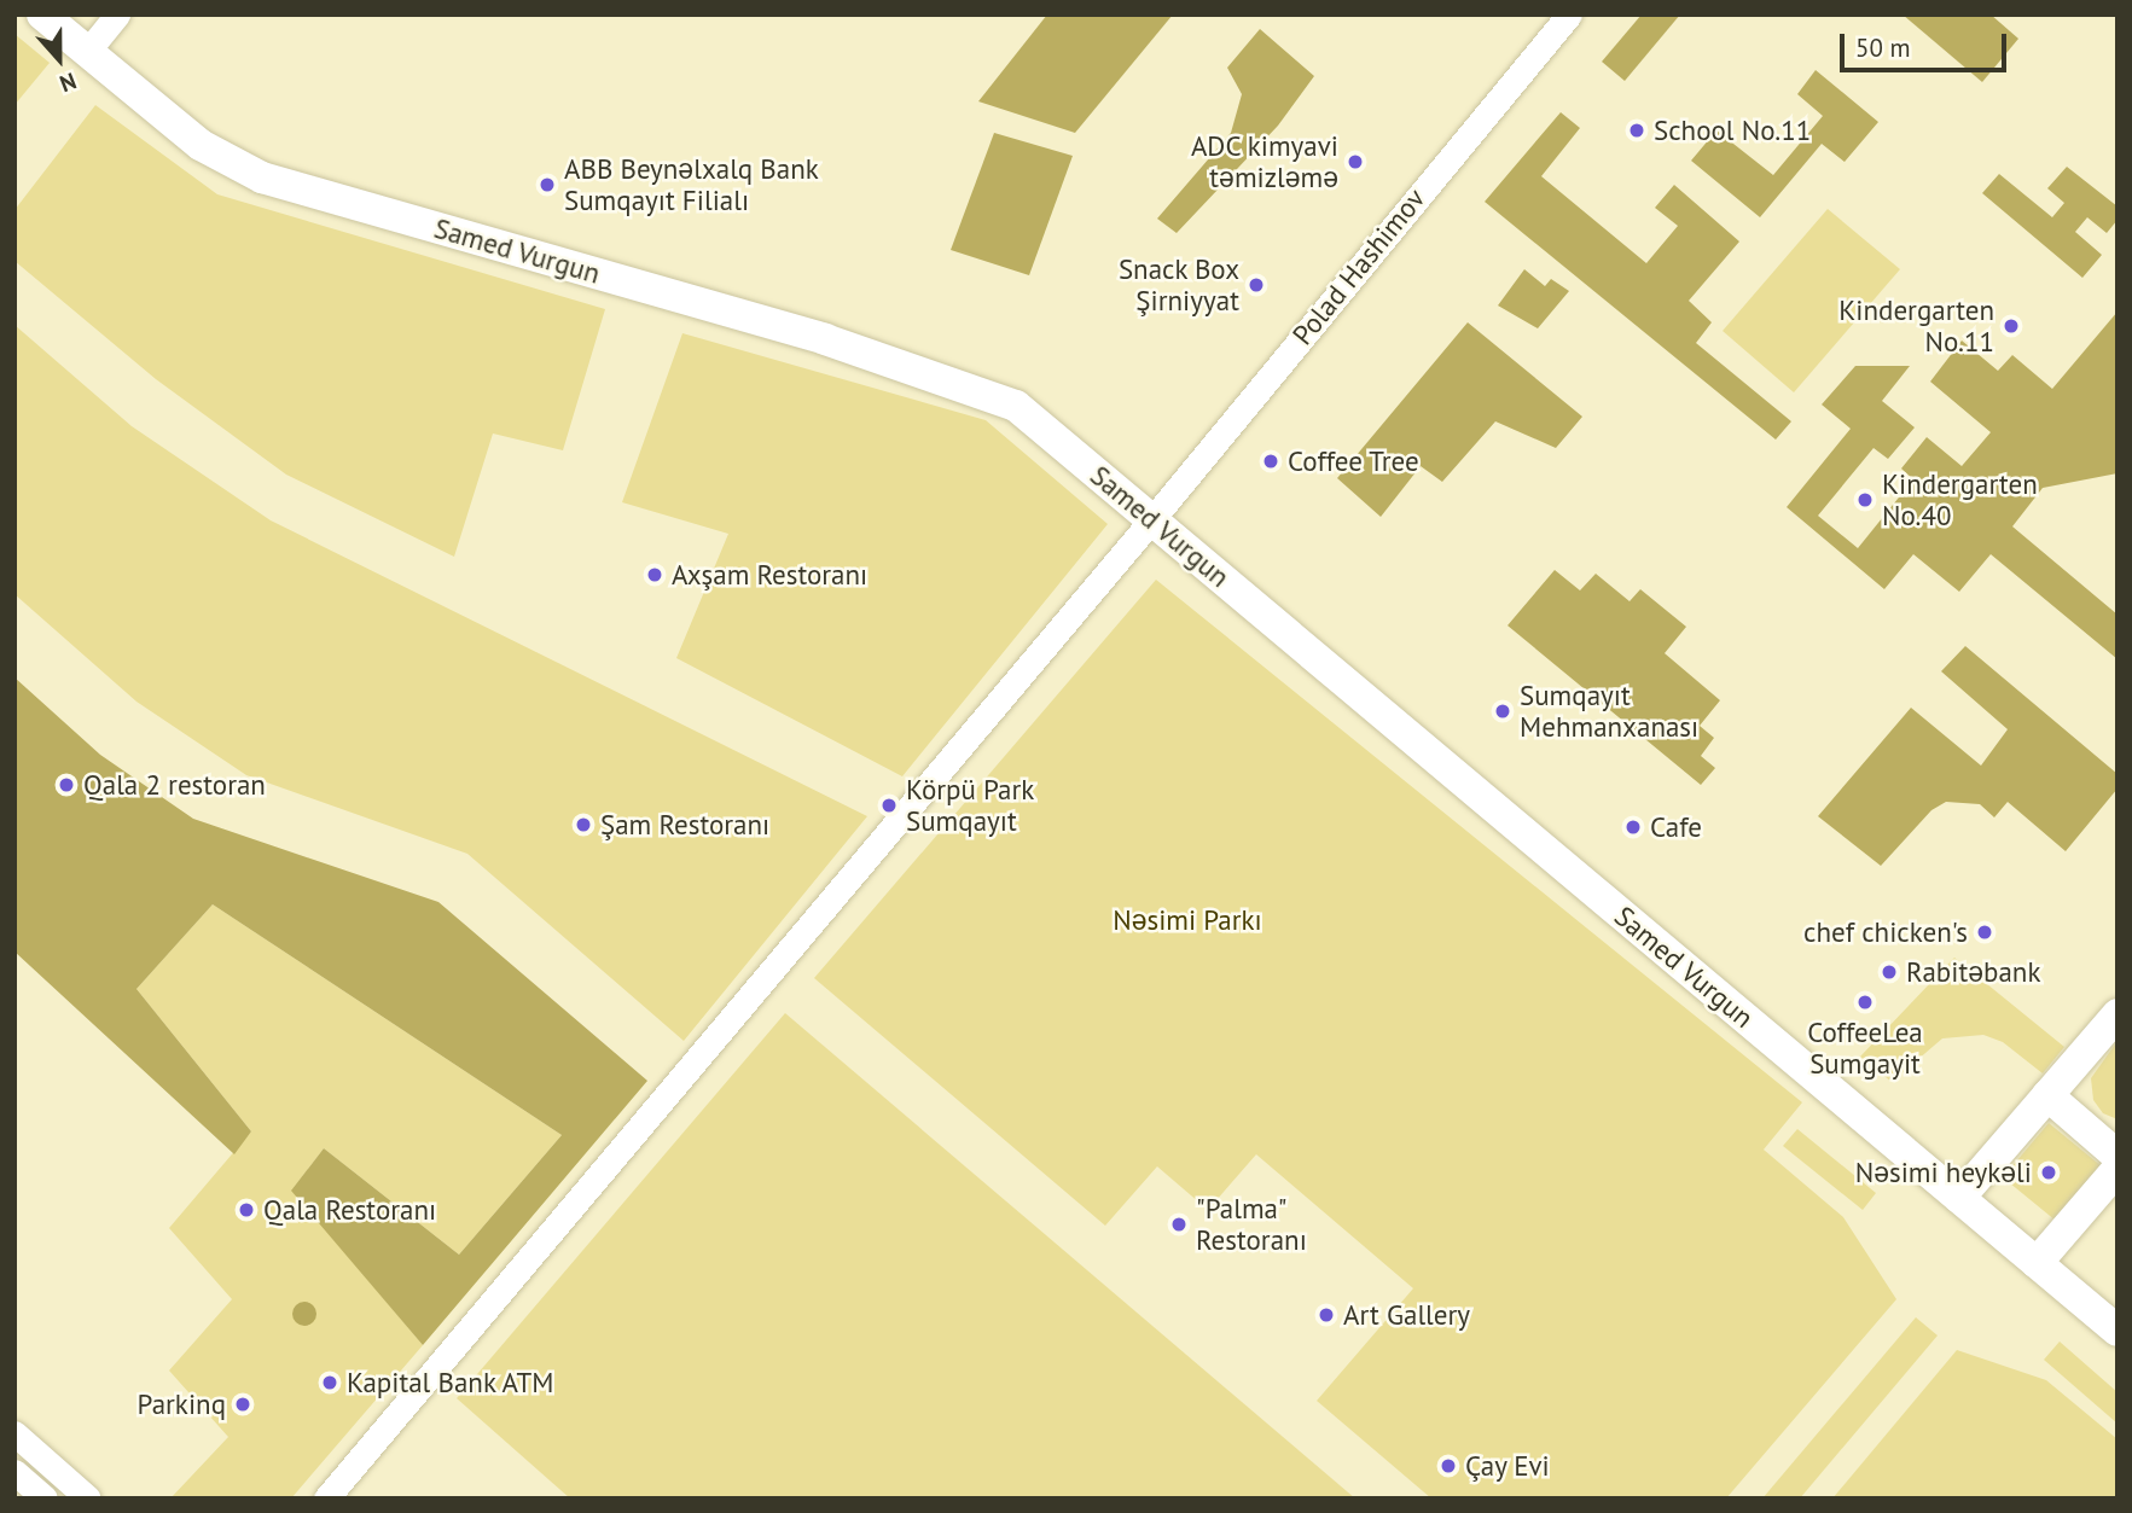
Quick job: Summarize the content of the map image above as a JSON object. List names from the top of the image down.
{
  "streets": {
    "main road": ["Samed Vurgun"],
    "street": ["Polad Hashimov"]
  },
  "crossings": [
    ["Samed Vurgun", "Polad Hashimov"]
  ],
  "parks": ["Nəsimi Parkı"],
  "places": [
    "School No.11",
    "ADC kimyavi təmizləmə",
    "ABB Beynəlxalq Bank Sumqayıt Filialı",
    "Snack Box Şirniyyat",
    "Kindergarten No.11",
    "Coffee Tree",
    "Kindergarten No.40",
    "Axşam Restoranı",
    "Sumqayıt Mehmanxanası",
    "Qala 2 restoran",
    "Körpü Park Sumqayıt",
    "Şam Restoranı",
    "Cafe",
    "chef chicken's",
    "Rabitəbank",
    "CoffeeLea Sumgayit",
    "Nəsimi heykəli",
    "Qala Restoranı",
    "\"Palma\" Restoranı",
    "Art Gallery",
    "Kapital Bank ATM",
    "Parkinq",
    "Çay Evi"
  ],
  "scale_bar": "50 m",
  "north": "bottom"
}
